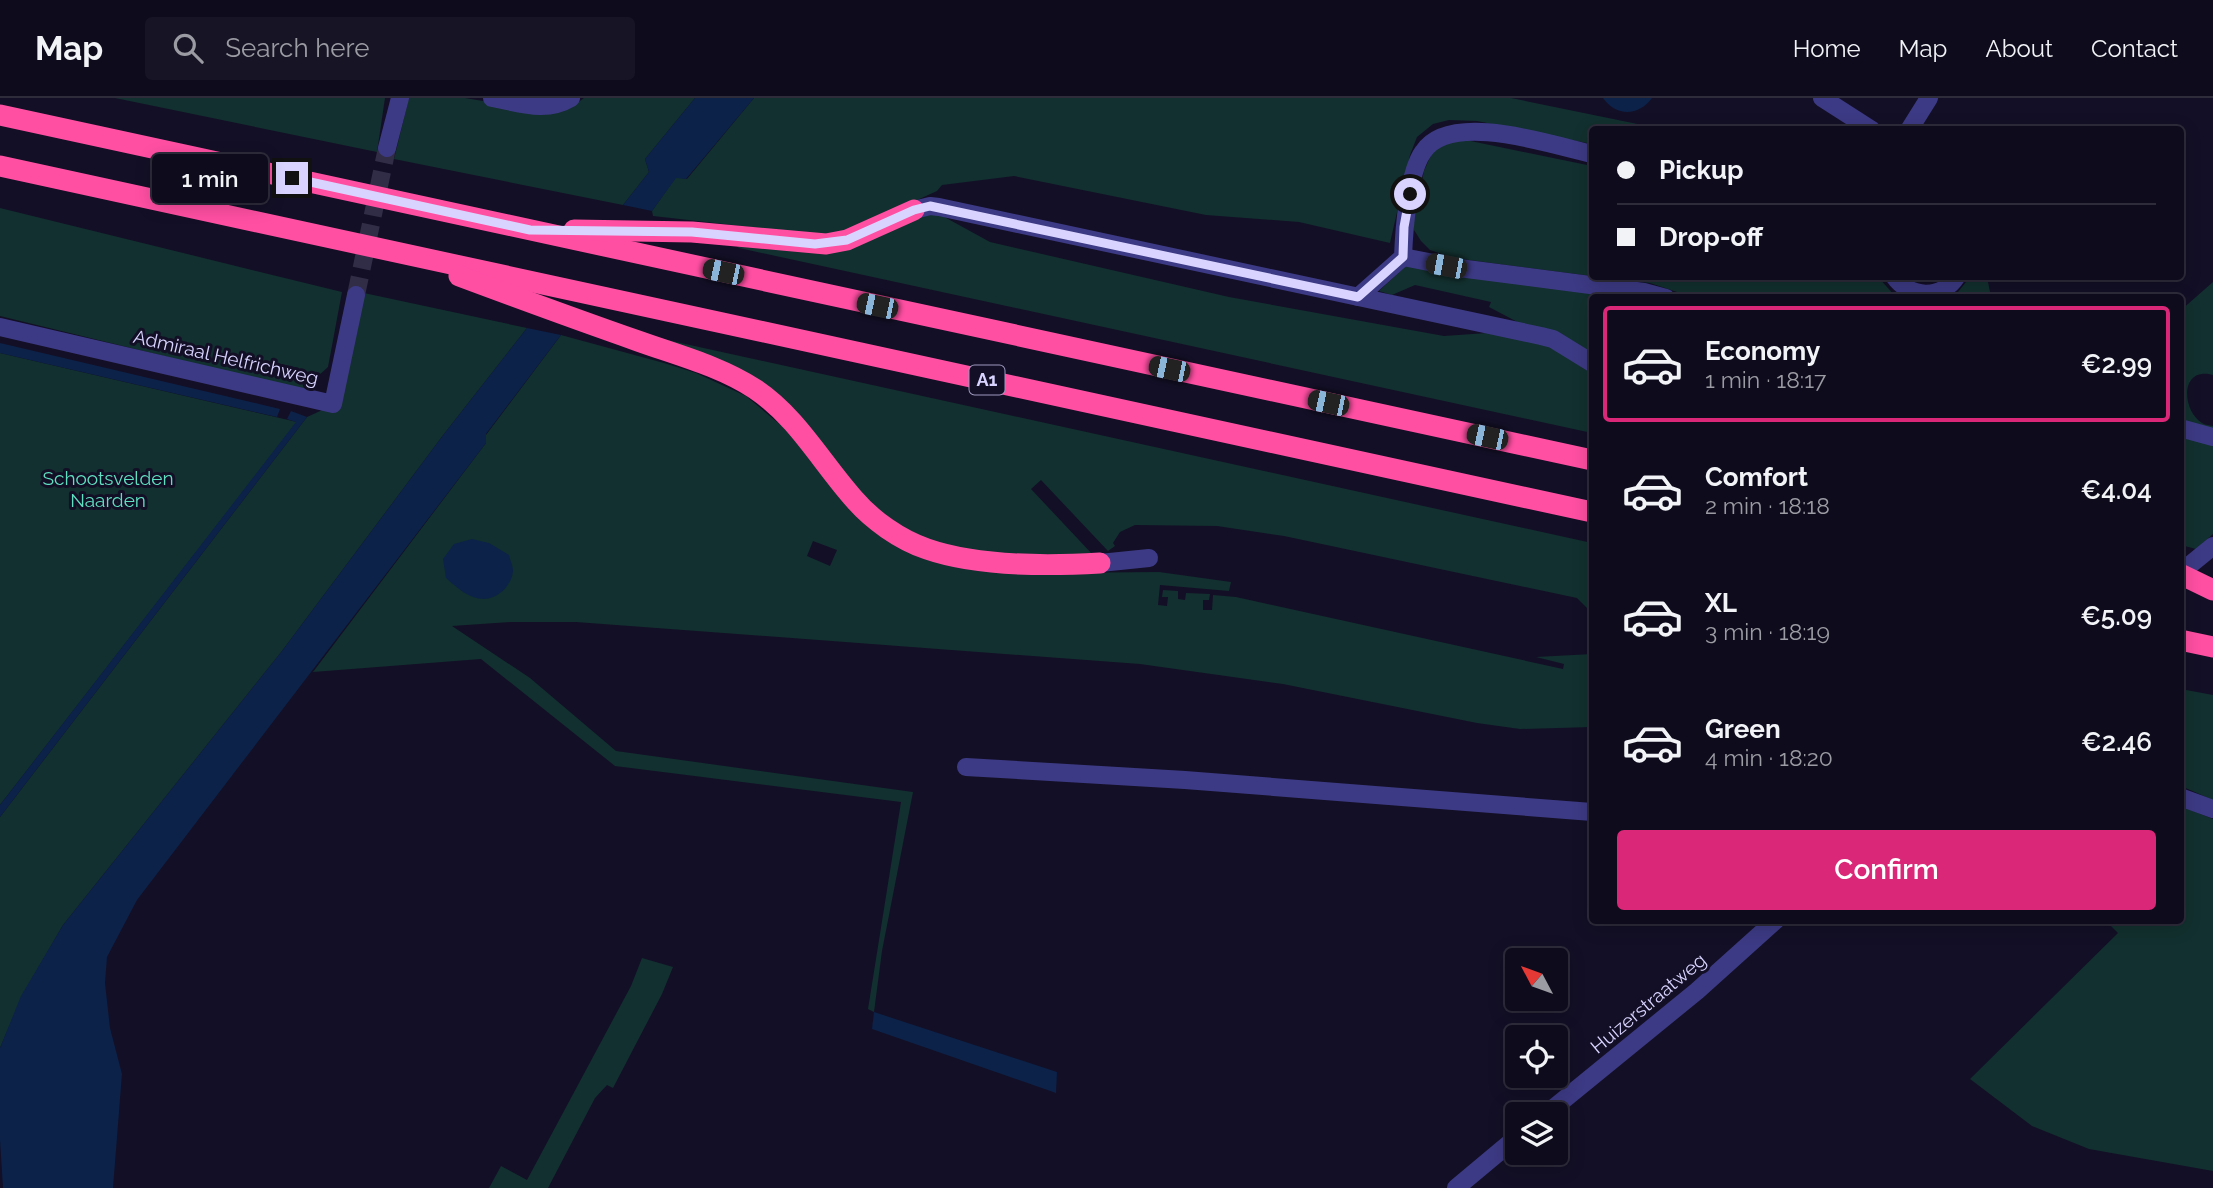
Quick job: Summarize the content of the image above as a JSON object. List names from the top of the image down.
{
  "streets": {
    "highway": ["A1"],
    "street": ["Admiraal Helfrichweg", "Huizerstraatweg"]
  },
  "parks": ["Schootsvelden Naarden"],
  "north": "top left",
  "page": {
    "header": "Map",
    "search": "Search here",
    "nav": [
      "Home",
      "Map",
      "About",
      "Contact"
    ],
    "banner": ["Pickup", "Drop-off"],
    "bubble": "1 min",
    "list": [
      {
        "name": "Economy",
        "note": "1 min · 18:17",
        "value": "€2.99"
      },
      {
        "name": "Comfort",
        "note": "2 min · 18:18",
        "value": "€4.04"
      },
      {
        "name": "XL",
        "note": "3 min · 18:19",
        "value": "€5.09"
      },
      {
        "name": "Green",
        "note": "4 min · 18:20",
        "value": "€2.46"
      }
    ],
    "buttons": "Confirm"
  }
}
